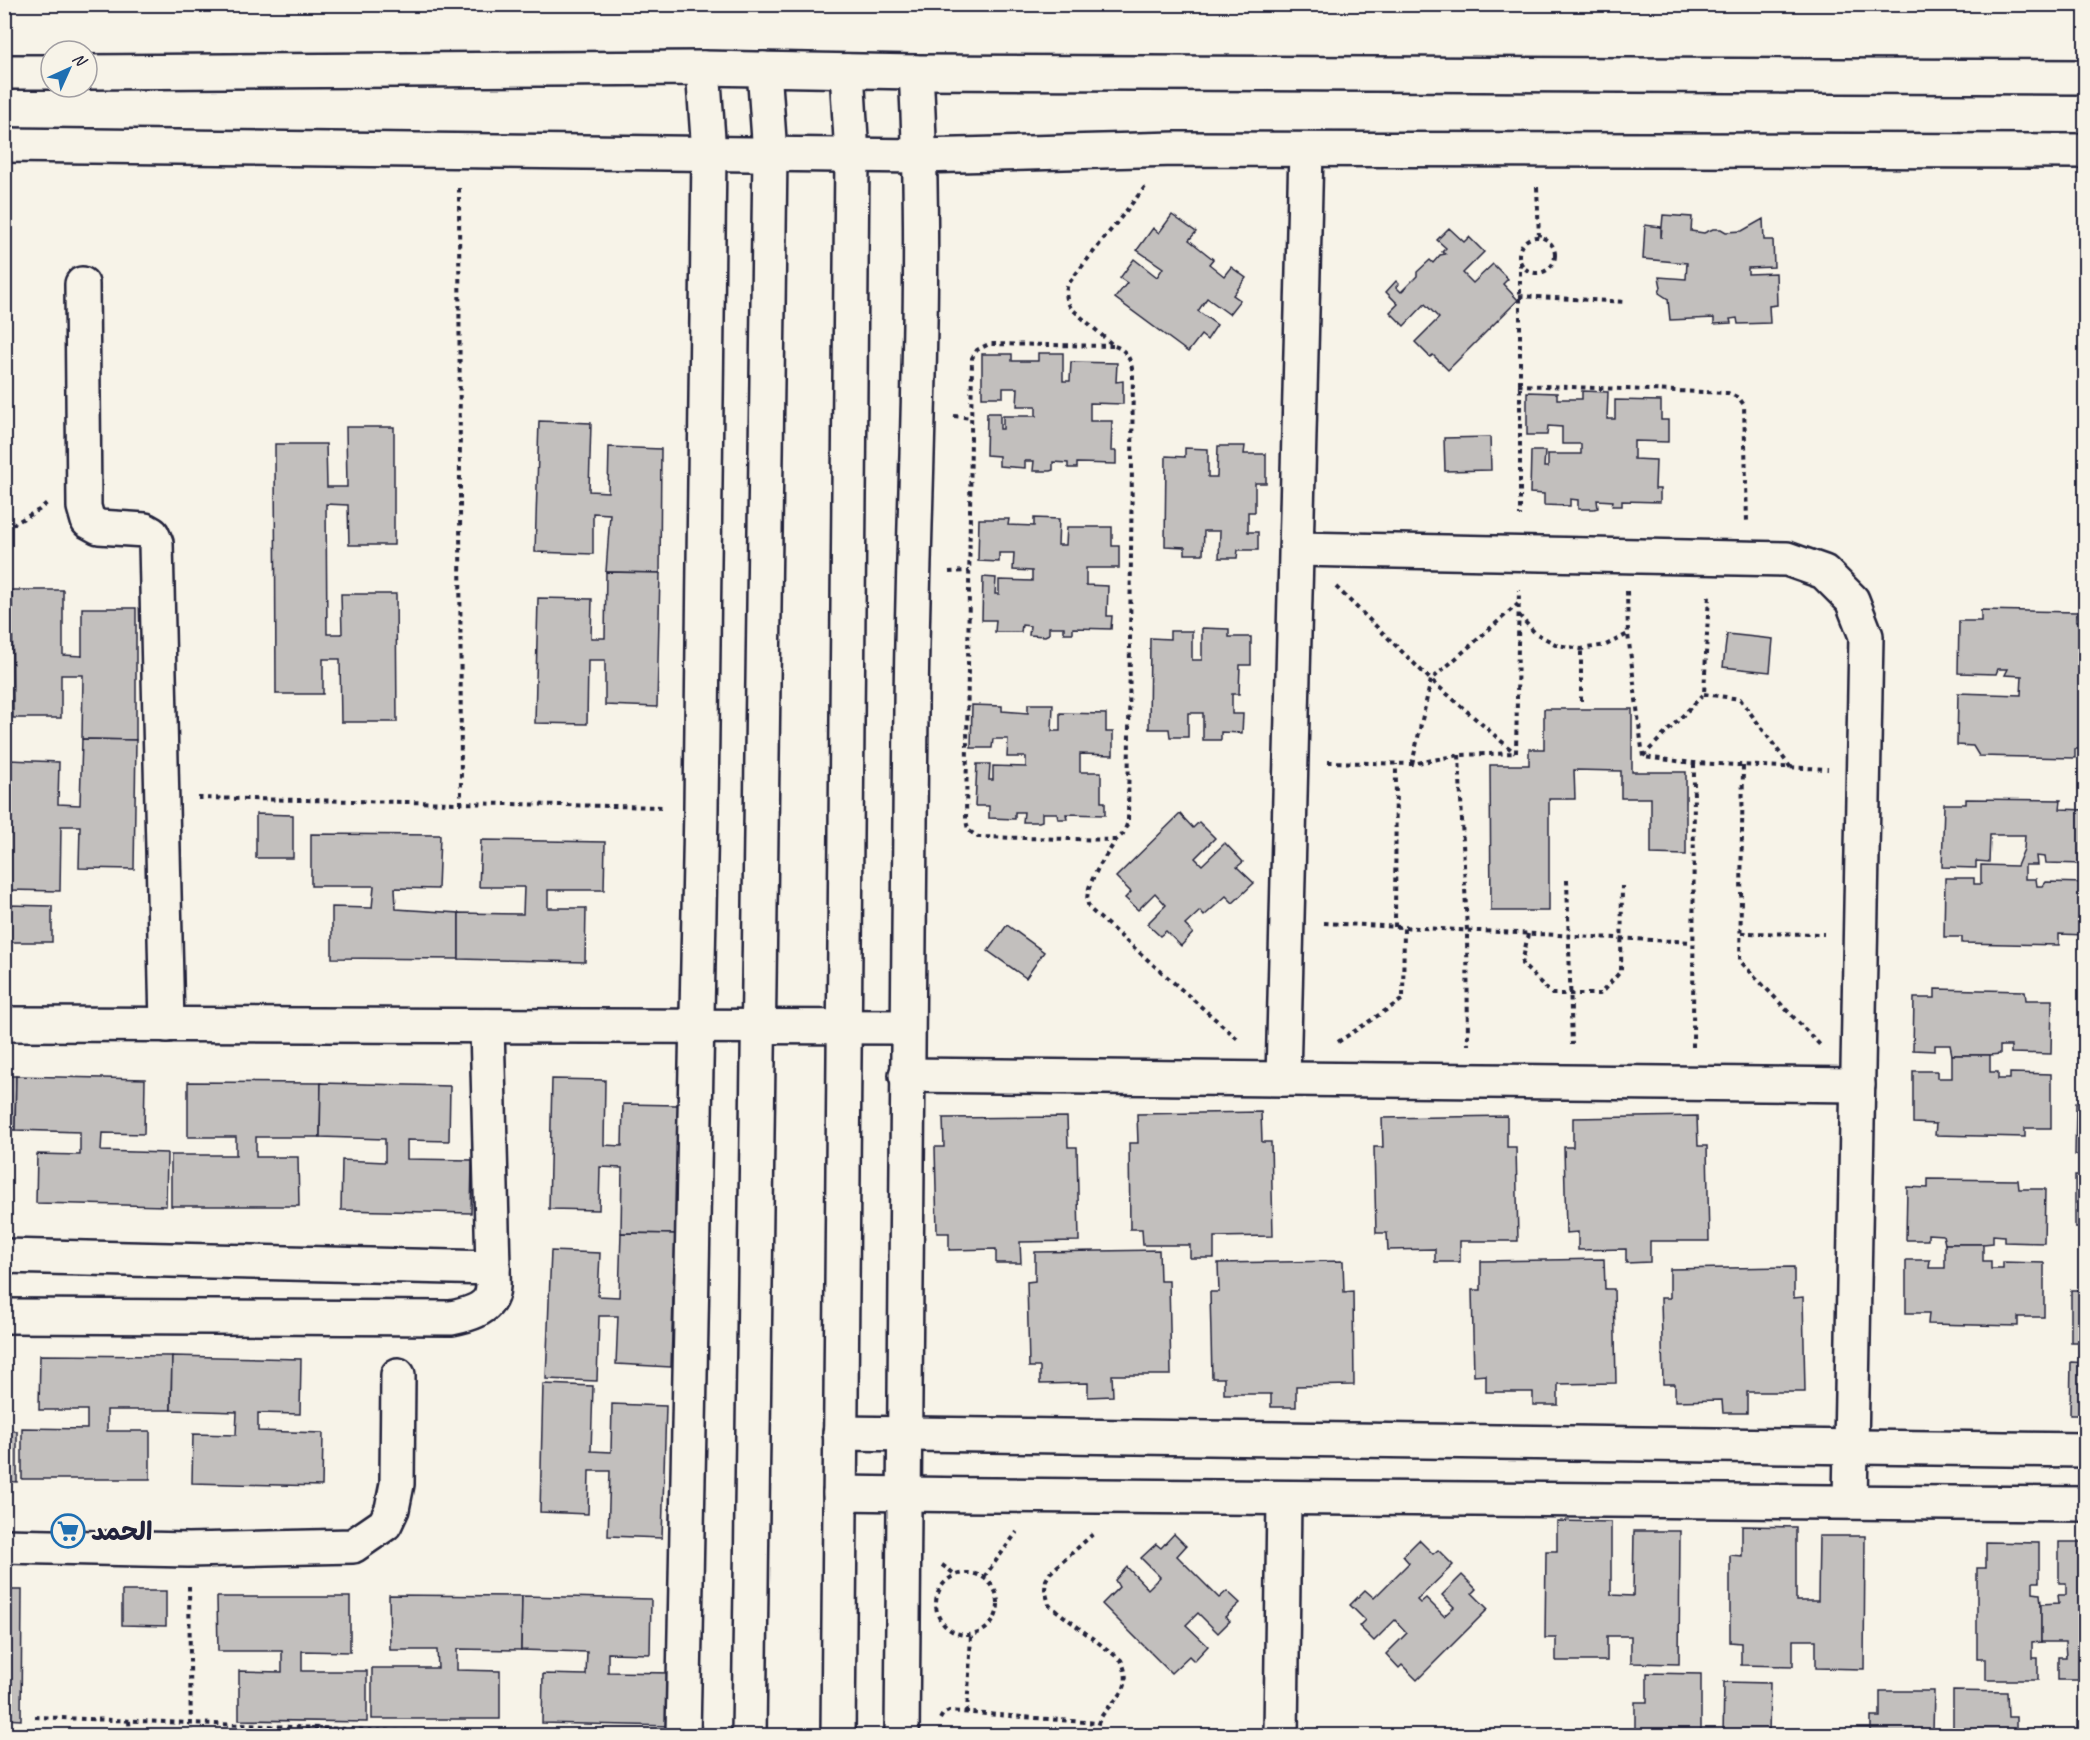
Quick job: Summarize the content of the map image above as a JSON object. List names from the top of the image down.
{
  "places": {
    "supermarket": ["الحمد"]
  },
  "north": "top right"
}
